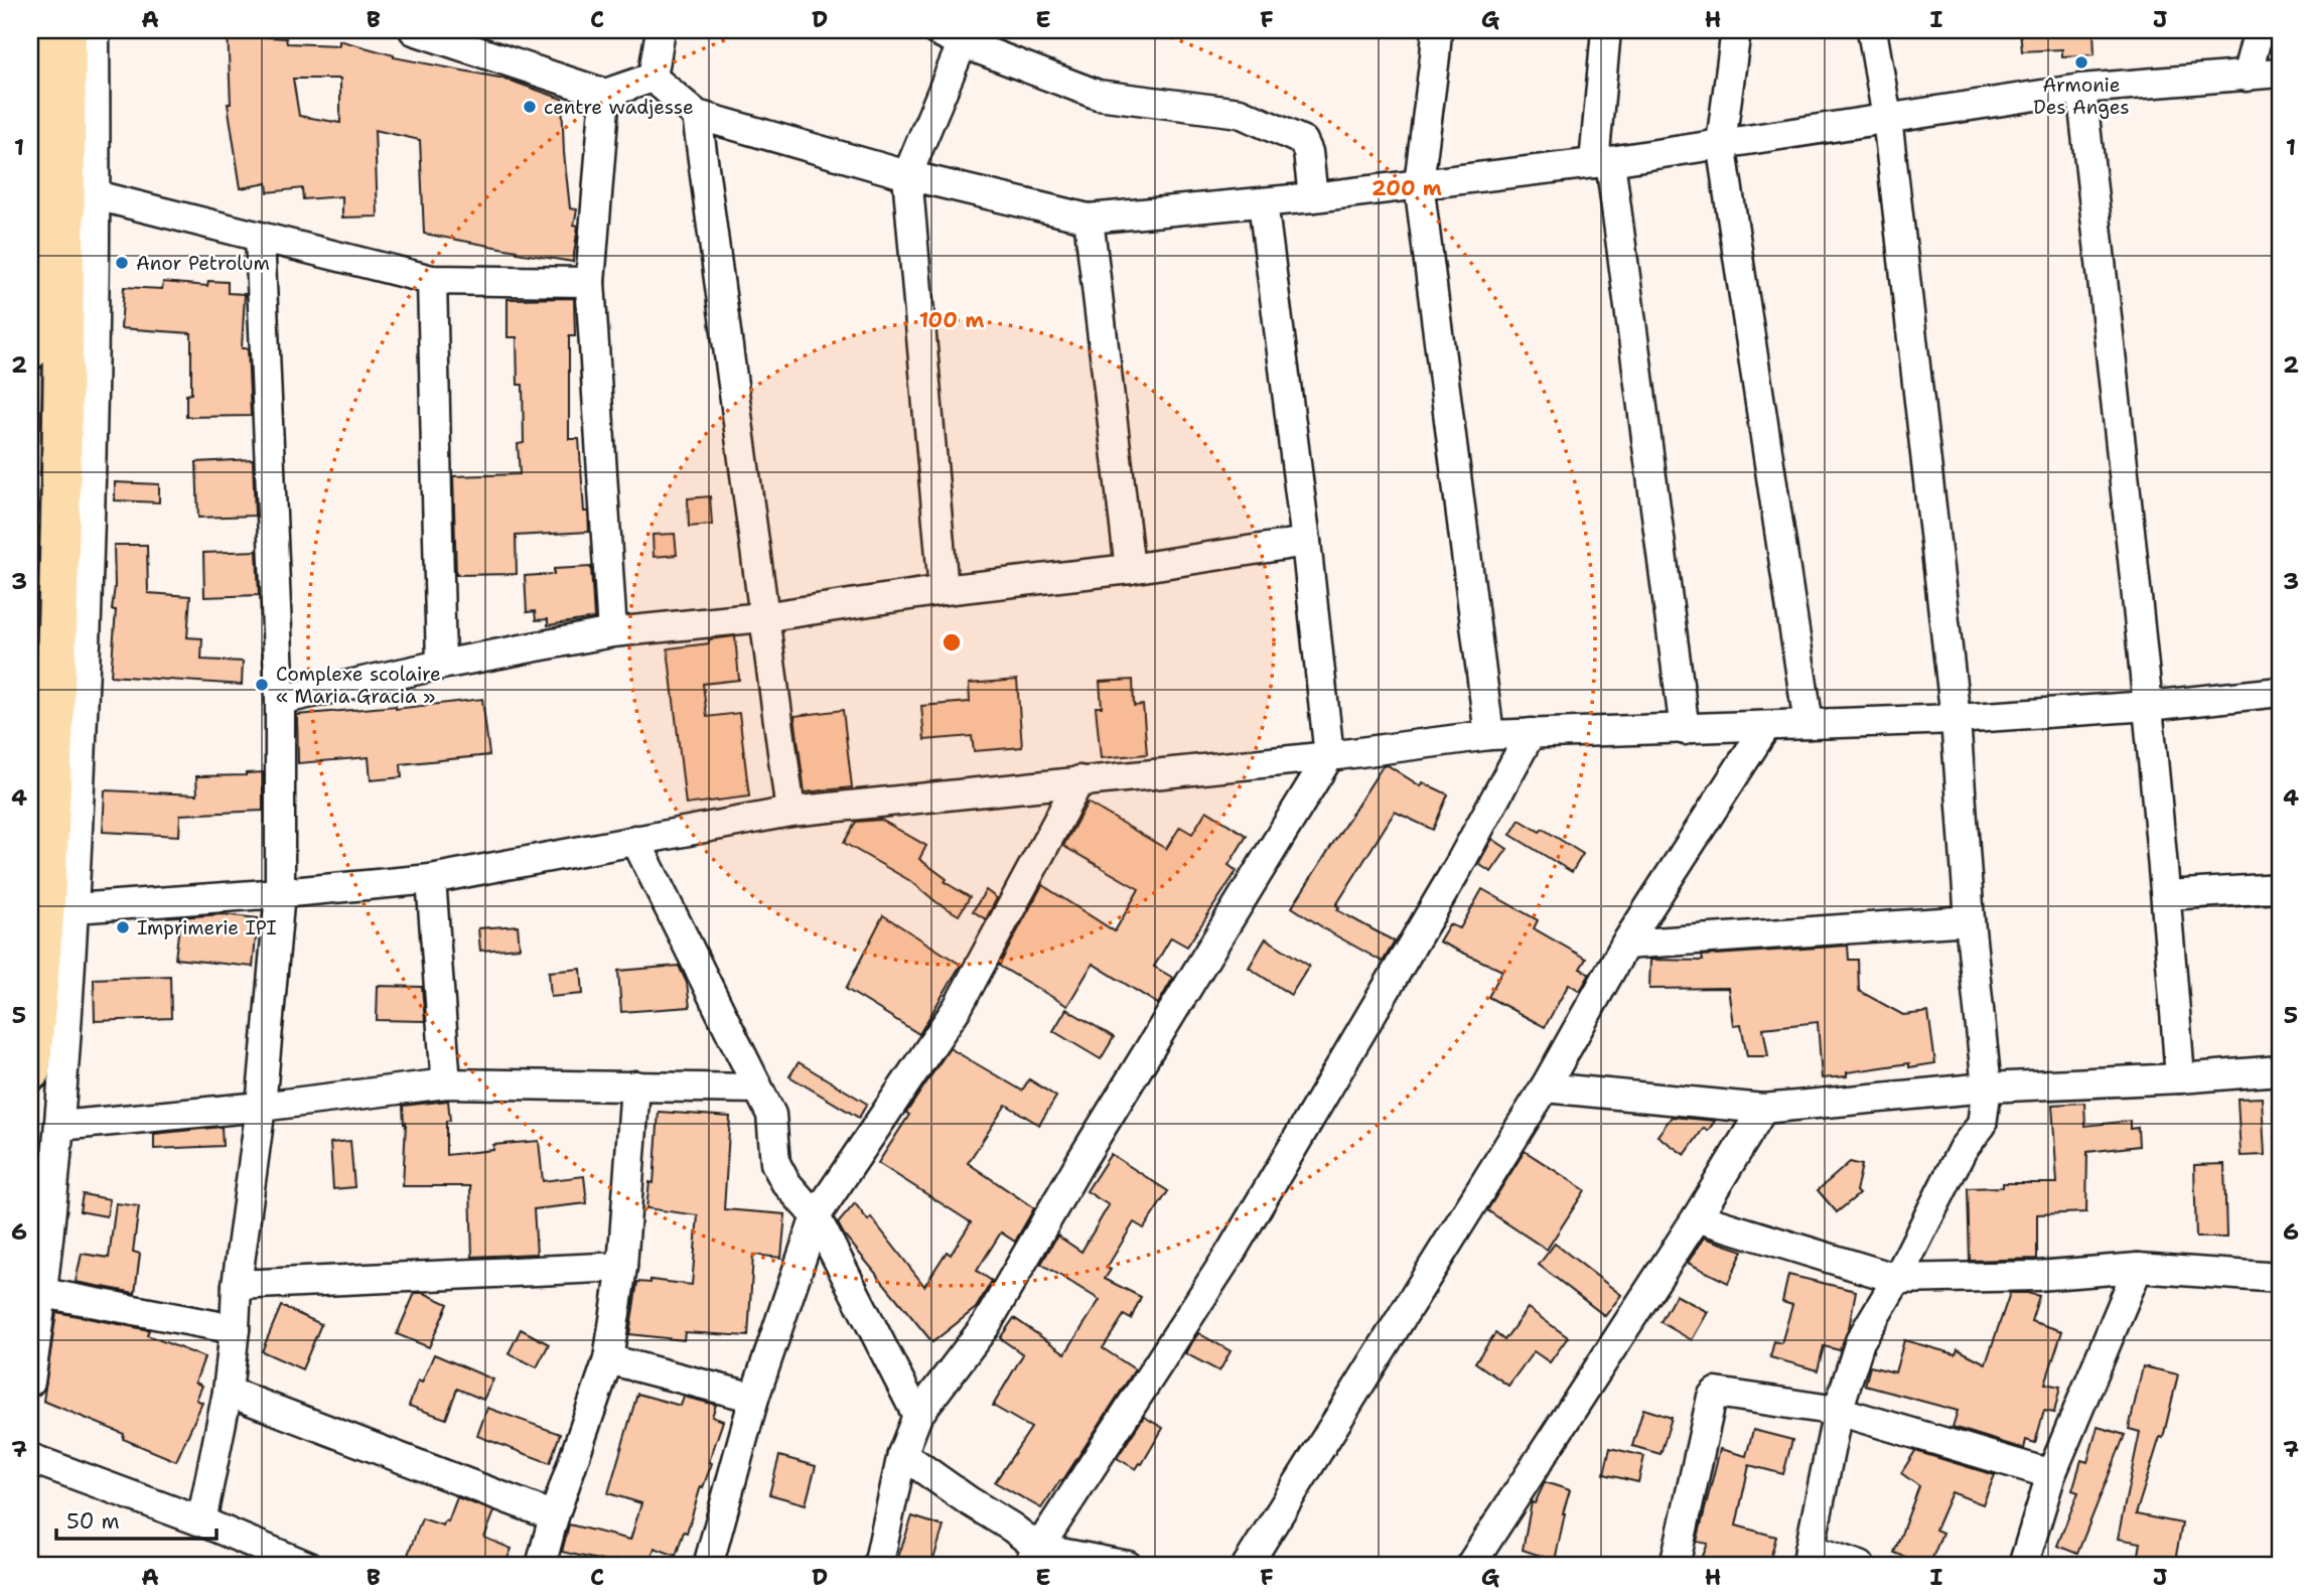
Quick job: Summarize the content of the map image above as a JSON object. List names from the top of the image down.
{
  "places": [
    "Armonie Des Anges",
    "centre wadjesse",
    "Anor Petrolum",
    "Complexe scolaire « Maria Gracia »",
    "Imprimerie IPI"
  ],
  "scale_bar": "50 m",
  "grid": {
    "columns": [
      "A",
      "B",
      "C",
      "D",
      "E",
      "F",
      "G",
      "H",
      "I",
      "J"
    ],
    "rows": [
      "1",
      "2",
      "3",
      "4",
      "5",
      "6",
      "7"
    ]
  },
  "rings": ["200 m", "100 m"]
}
